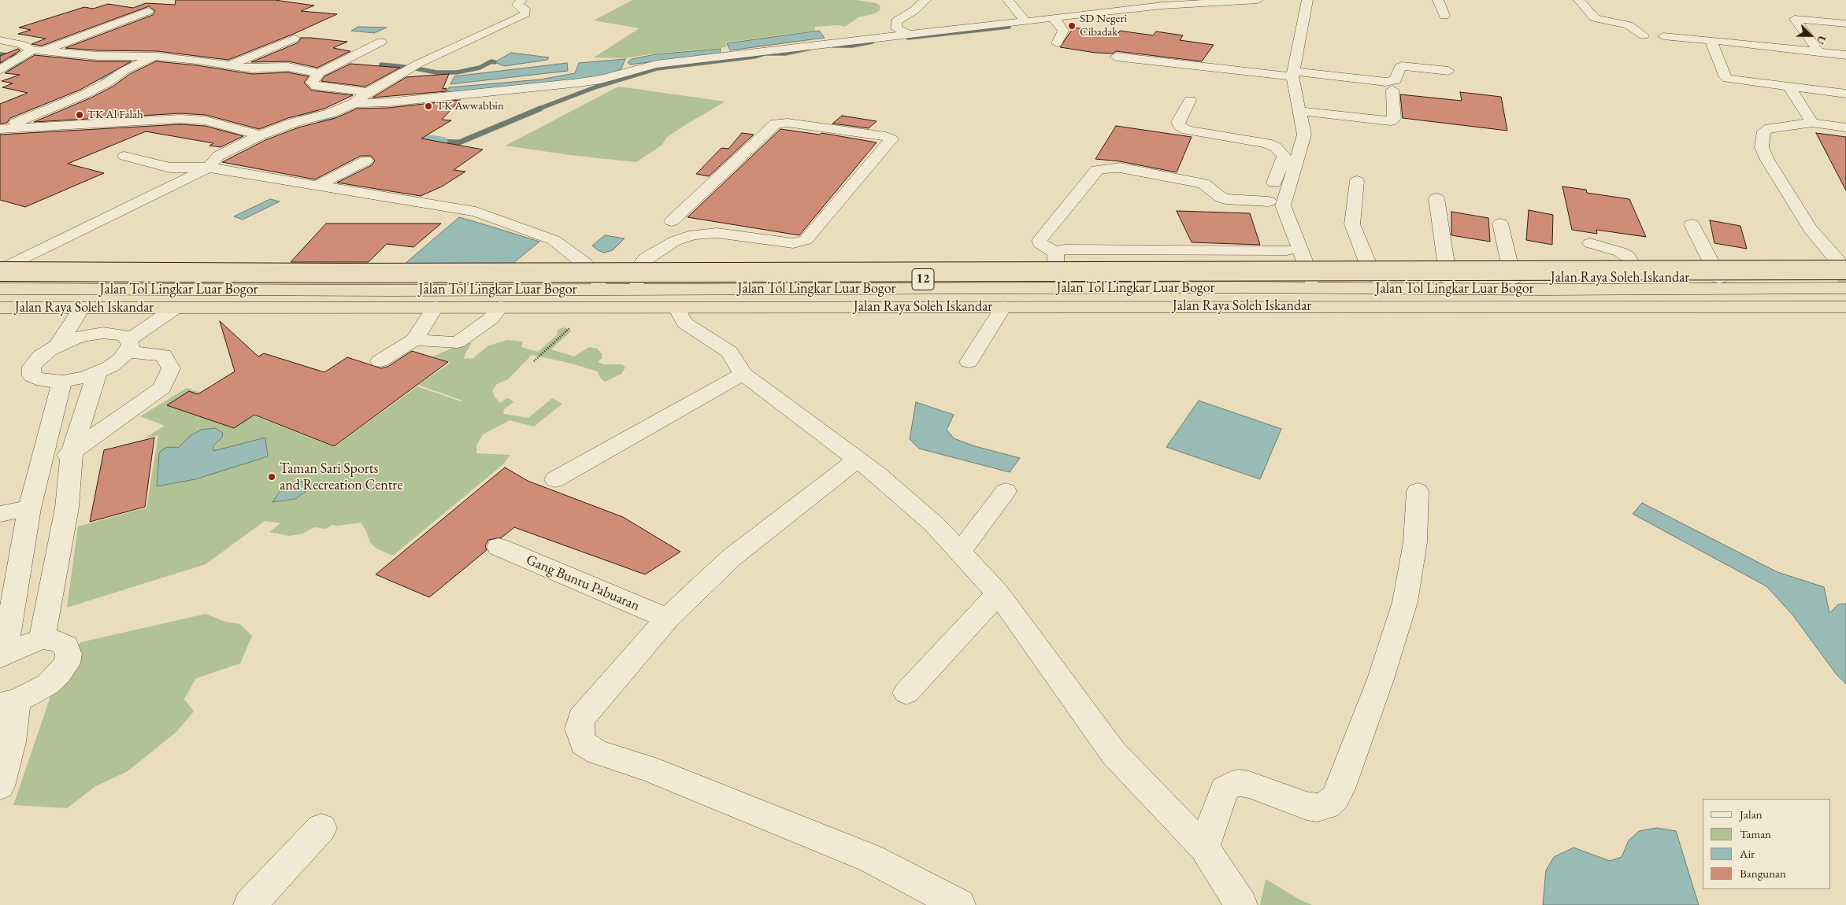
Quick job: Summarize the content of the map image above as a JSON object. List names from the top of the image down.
{
  "streets": {
    "highway": ["Jalan Raya Soleh Iskandar", "12", "Jalan Tol Lingkar Luar Bogor"],
    "street": ["Gang Buntu Pabuaran"]
  },
  "places": [
    "SD Negeri Cibadak",
    "TK Awwabbin",
    "TK Al Falah",
    "Taman Sari Sports and Recreation Centre"
  ],
  "legend": [
    "Jalan",
    "Taman",
    "Air",
    "Bangunan"
  ],
  "north": "bottom right"
}
